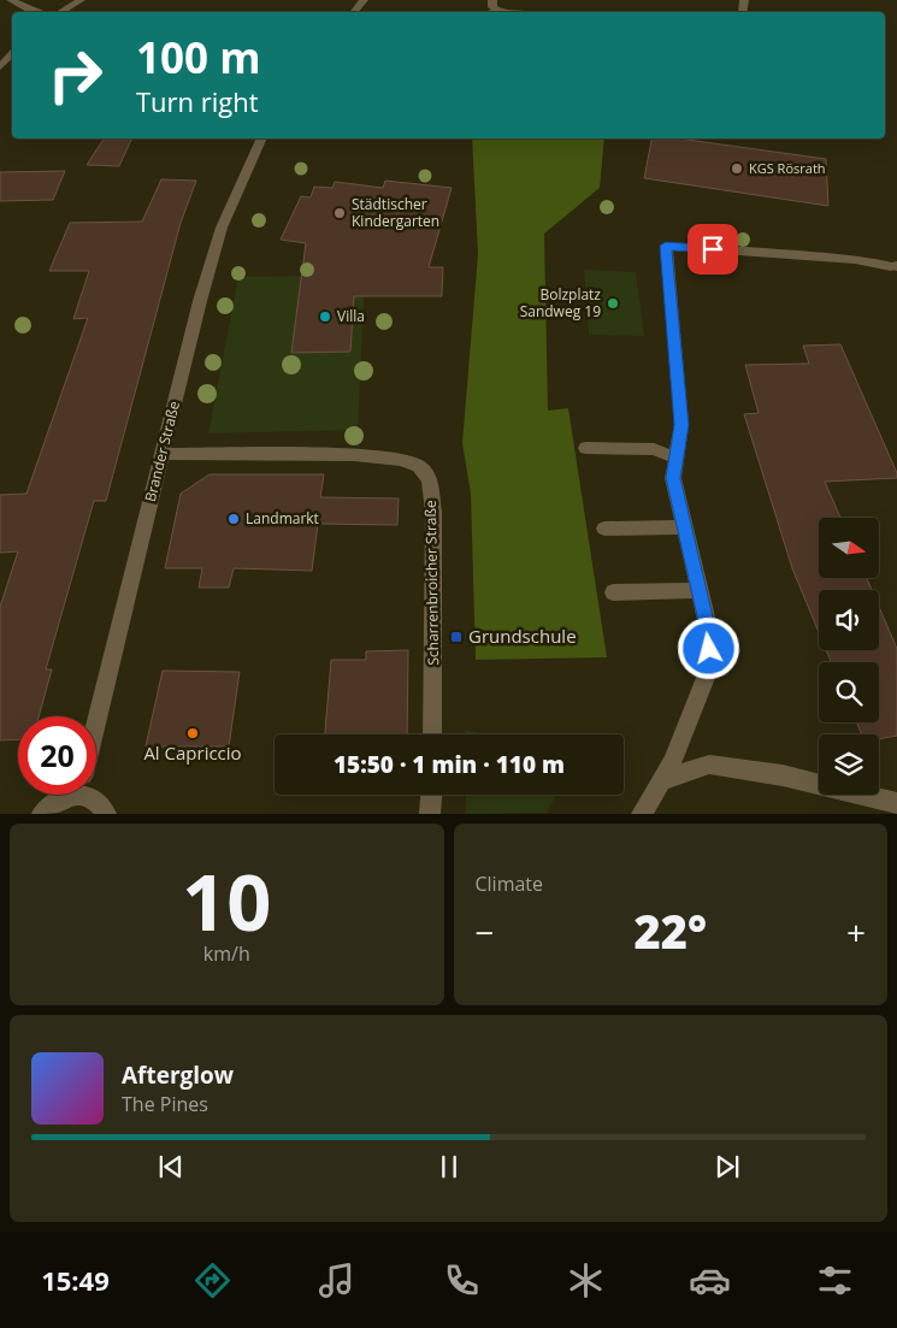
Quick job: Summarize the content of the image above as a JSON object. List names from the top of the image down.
{
  "streets": {
    "street": ["Brander Straße", "Scharrenbroicher Straße"]
  },
  "crossings": [
    ["Brander Straße", "Scharrenbroicher Straße"]
  ],
  "places": {
    "other": [
      "KGS Rösrath",
      "Städtischer Kindergarten",
      "Bolzplatz Sandweg 19",
      "Villa",
      "Landmarkt",
      "Al Capriccio"
    ],
    "transit": ["Grundschule"]
  },
  "north": "right",
  "page": {
    "turn": ["100 m", "Turn right"],
    "limit": "20",
    "trip": "15:50 · 1 min · 110 m",
    "tile": [
      ["10", "km/h"],
      "Climate"
    ],
    "heat": ["−", "22°", "+"],
    "song": ["Afterglow", "The Pines"],
    "tabs": "15:49"
  }
}
